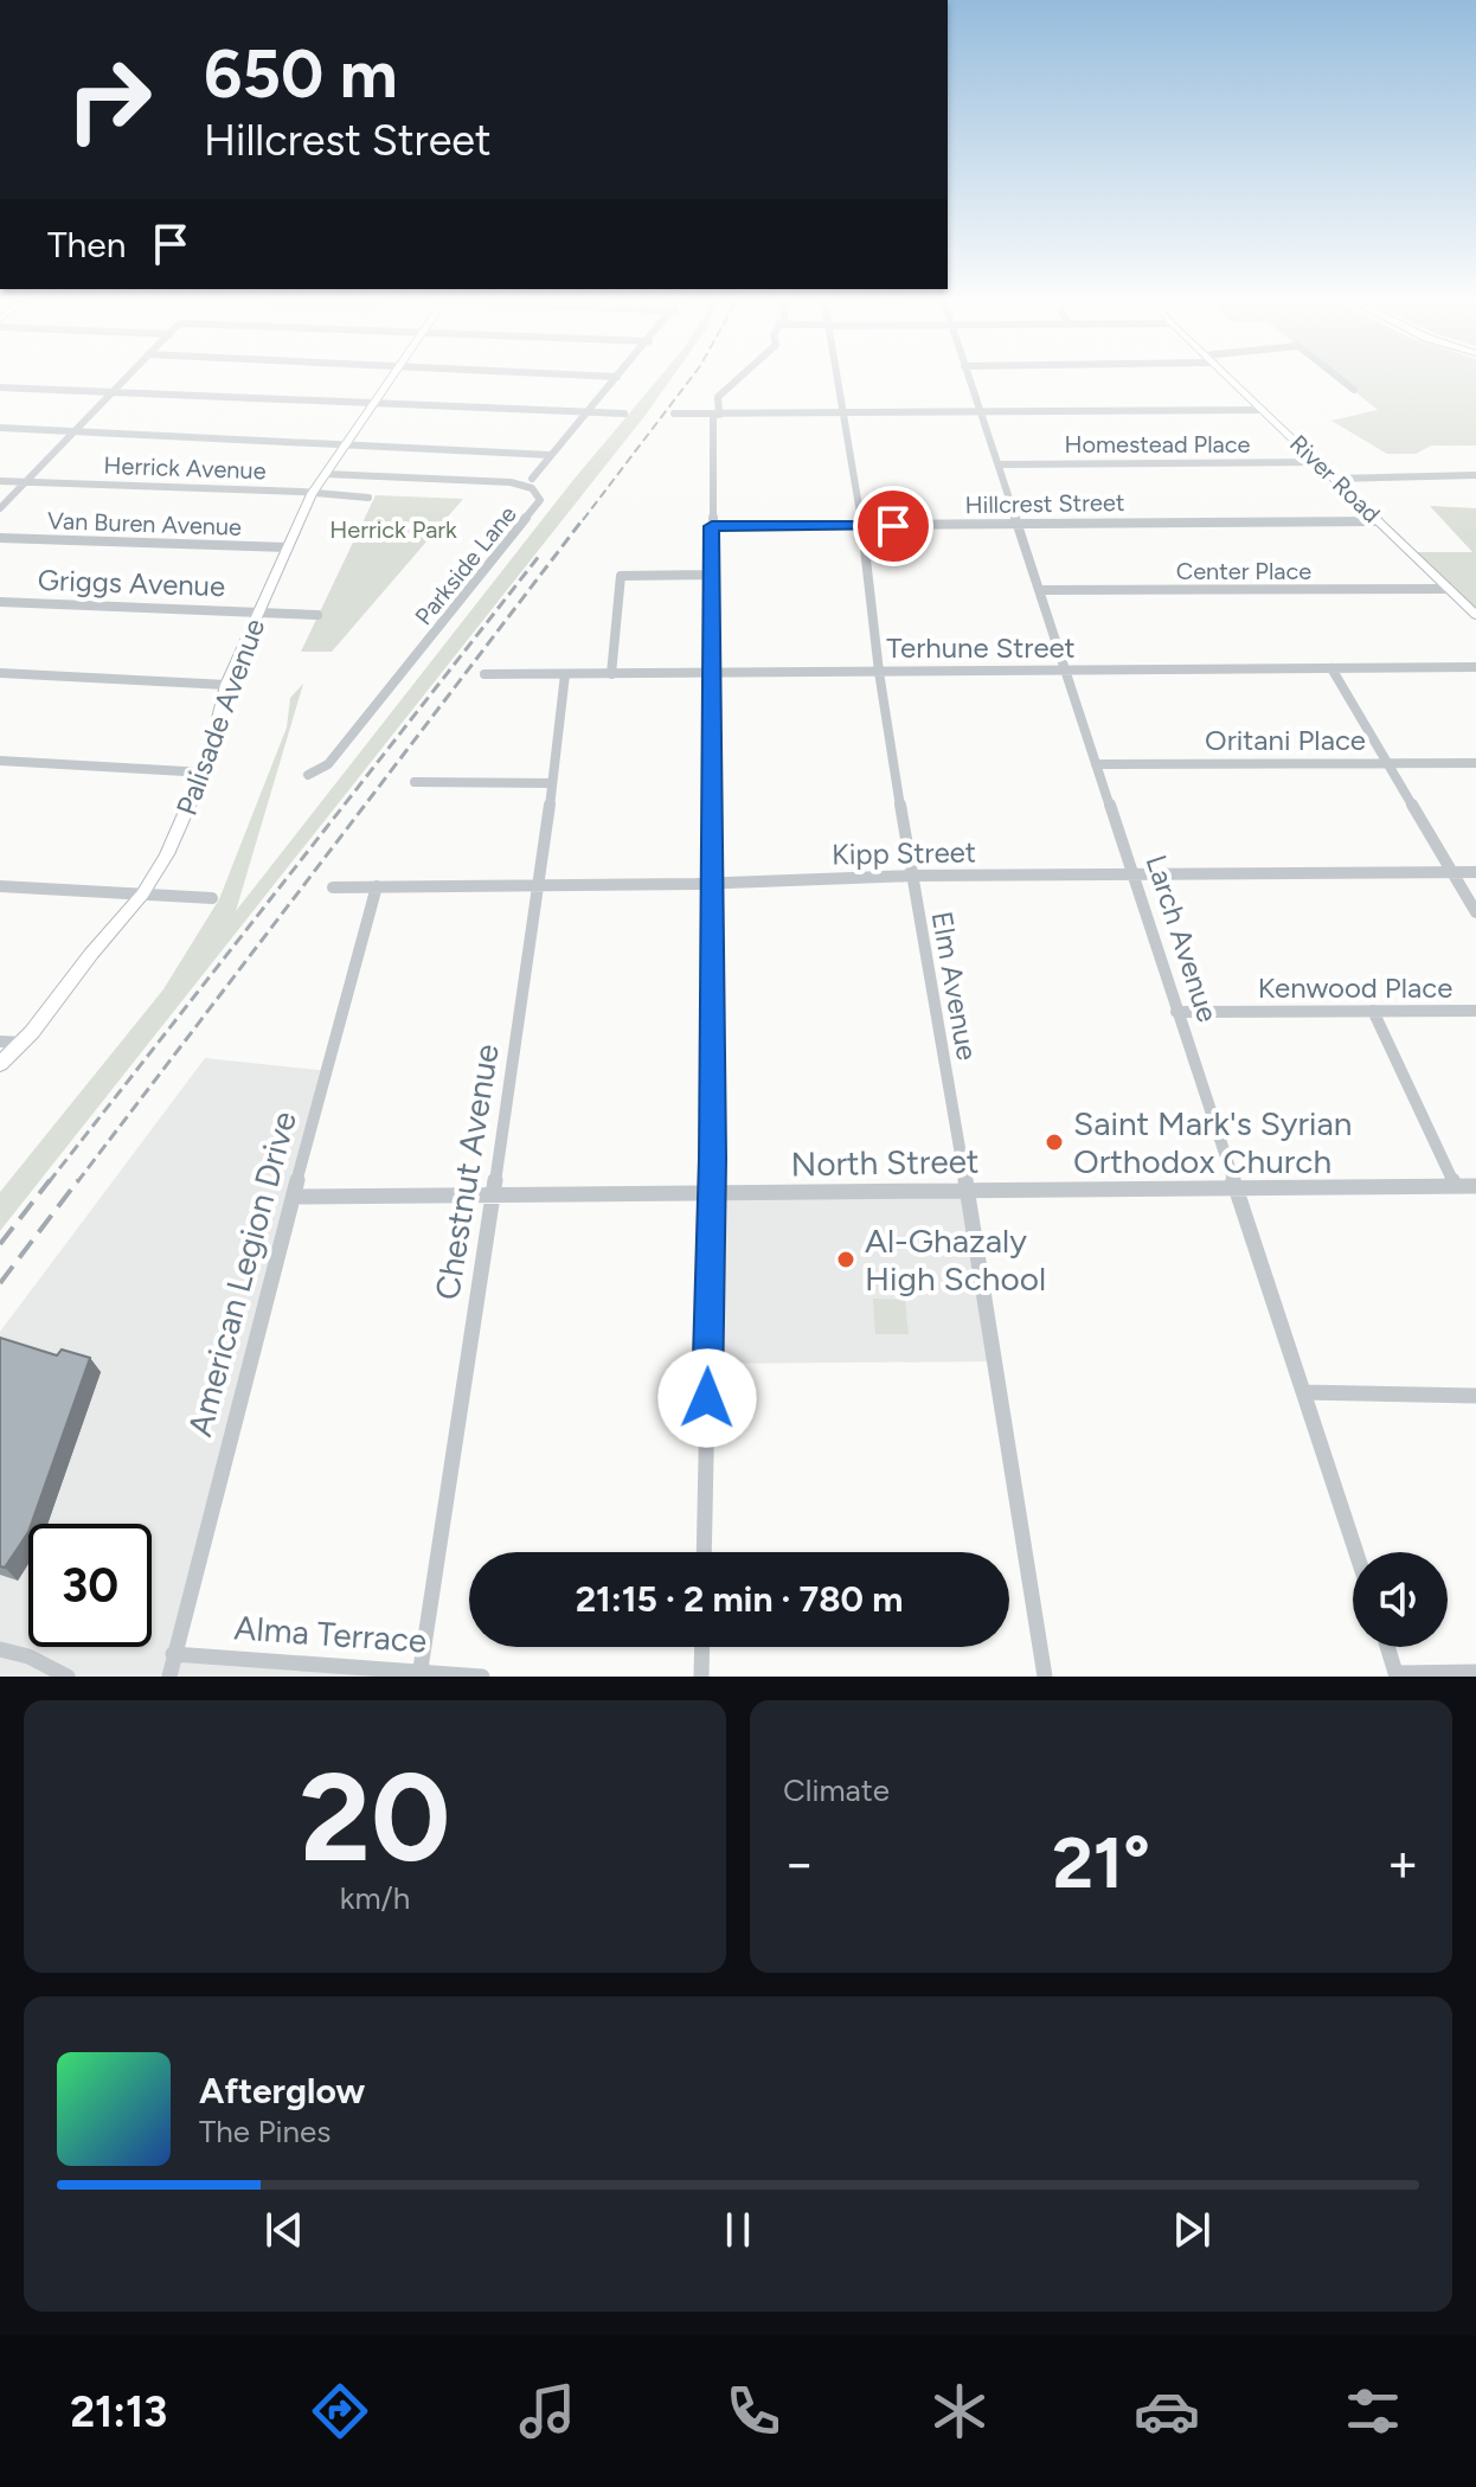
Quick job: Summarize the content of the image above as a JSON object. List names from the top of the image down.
{
  "streets": {
    "street": [
      "Homestead Place",
      "Herrick Avenue",
      "River Road",
      "Hillcrest Street",
      "Van Buren Avenue",
      "Parkside Lane",
      "Center Place",
      "Griggs Avenue",
      "Terhune Street",
      "Palisade Avenue",
      "Oritani Place",
      "Kipp Street",
      "Larch Avenue",
      "Elm Avenue",
      "Kenwood Place",
      "North Street",
      "Chestnut Avenue",
      "American Legion Drive",
      "Alma Terrace"
    ]
  },
  "crossings": [
    ["Homestead Place", "River Road"],
    ["Homestead Place", "Larch Avenue"],
    ["Herrick Avenue", "Palisade Avenue"],
    ["River Road", "Hillcrest Street"],
    ["River Road", "Center Place"],
    ["Hillcrest Street", "Larch Avenue"],
    ["Hillcrest Street", "Elm Avenue"],
    ["Van Buren Avenue", "Palisade Avenue"],
    ["Parkside Lane", "Palisade Avenue"],
    ["Center Place", "Larch Avenue"],
    ["Griggs Avenue", "Palisade Avenue"],
    ["Terhune Street", "Larch Avenue"],
    ["Terhune Street", "Elm Avenue"],
    ["Terhune Street", "Chestnut Avenue"],
    ["Oritani Place", "Larch Avenue"],
    ["Kipp Street", "Larch Avenue"],
    ["Kipp Street", "Elm Avenue"],
    ["Kipp Street", "Chestnut Avenue"],
    ["Kipp Street", "American Legion Drive"],
    ["Larch Avenue", "Kenwood Place"],
    ["Larch Avenue", "North Street"],
    ["Elm Avenue", "North Street"],
    ["North Street", "Chestnut Avenue"],
    ["North Street", "American Legion Drive"],
    ["Chestnut Avenue", "Alma Terrace"],
    ["American Legion Drive", "Alma Terrace"]
  ],
  "parks": ["Herrick Park"],
  "places": ["Saint Mark's Syrian Orthodox Church", "Al-Ghazaly High School"],
  "page": {
    "turn": ["650 m", "Hillcrest Street"],
    "then": "Then",
    "limit": "30",
    "trip": "21:15 · 2 min · 780 m",
    "tile": [
      ["20", "km/h"],
      "Climate"
    ],
    "heat": ["−", "21°", "+"],
    "song": ["Afterglow", "The Pines"],
    "tabs": "21:13"
  }
}
